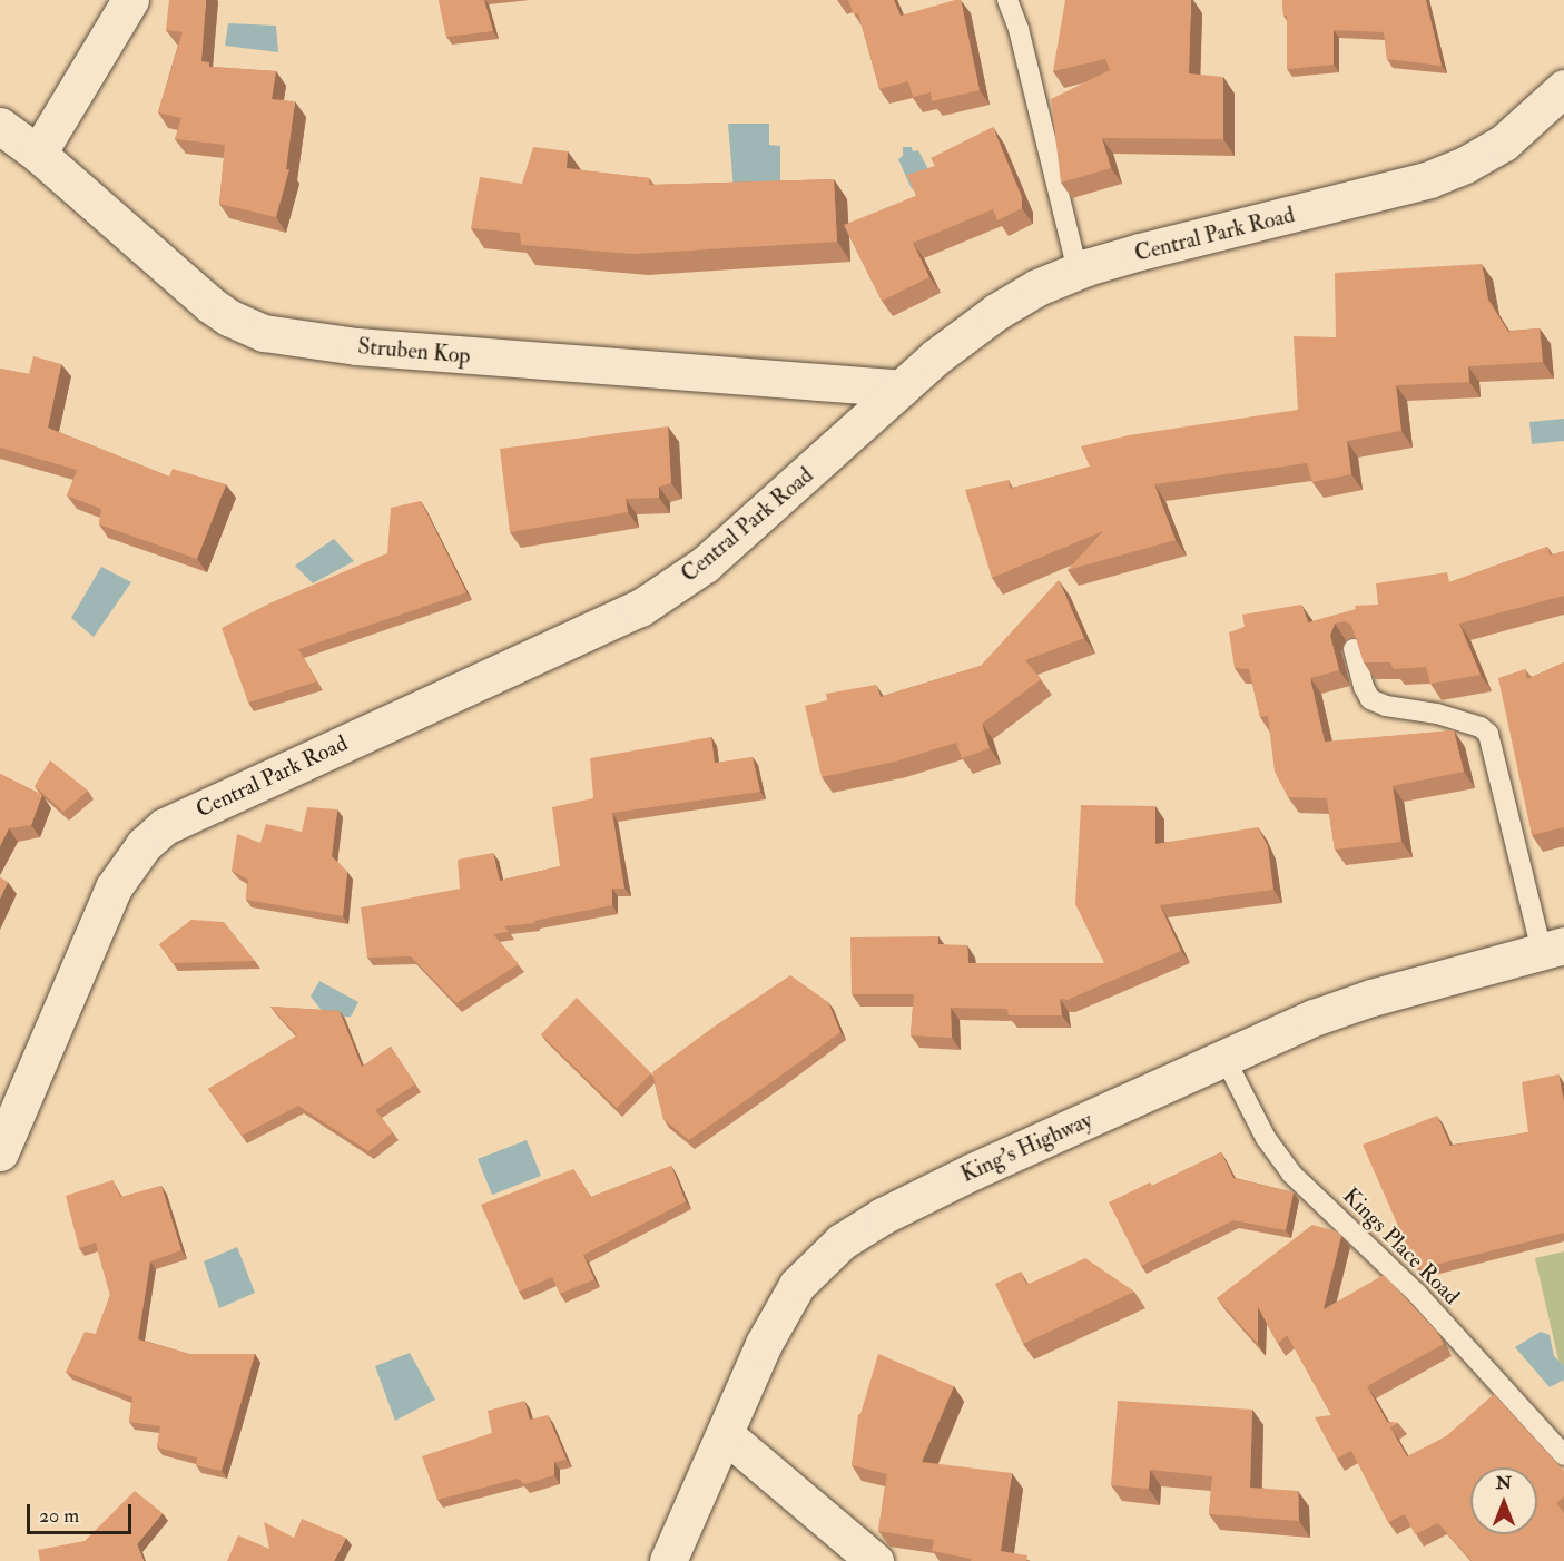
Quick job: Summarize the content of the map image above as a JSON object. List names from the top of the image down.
{
  "streets": {
    "street": ["Central Park Road", "Struben Kop", "King's Highway"],
    "lane": ["Kings Place Road"]
  },
  "crossings": [
    ["Central Park Road", "Struben Kop"],
    ["King's Highway", "Kings Place Road"]
  ],
  "scale_bar": "20 m",
  "north": "top"
}
